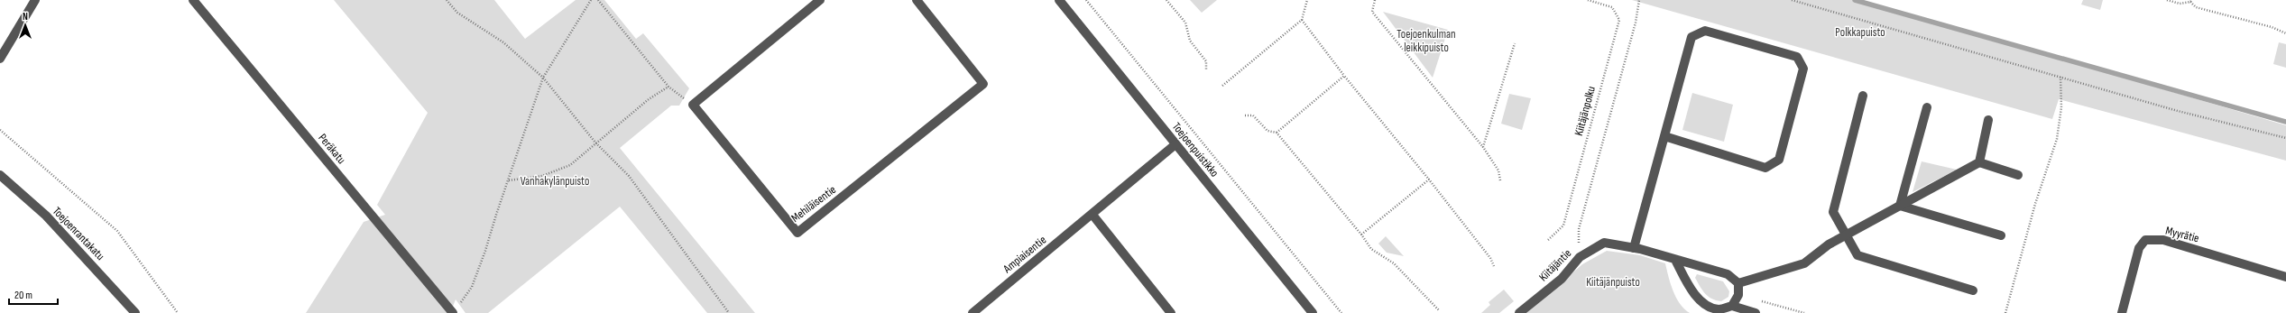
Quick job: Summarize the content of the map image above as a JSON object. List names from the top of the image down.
{
  "streets": {
    "street": [
      "Peräkatu",
      "Toejoenpuistikko",
      "Mehiläisentie",
      "Toejoenrantakatu",
      "Myyrätie",
      "Ampiaisentie",
      "Kiitäjäntie"
    ],
    "path": ["Kiitäjänpolku"]
  },
  "crossings": [
    ["Toejoenpuistikko", "Ampiaisentie"]
  ],
  "parks": [
    "Polkkapuisto",
    "Toejoenkulman leikkipuisto",
    "Vanhakylänpuisto",
    "Kiitäjänpuisto"
  ],
  "scale_bar": "20 m",
  "north": "top"
}
